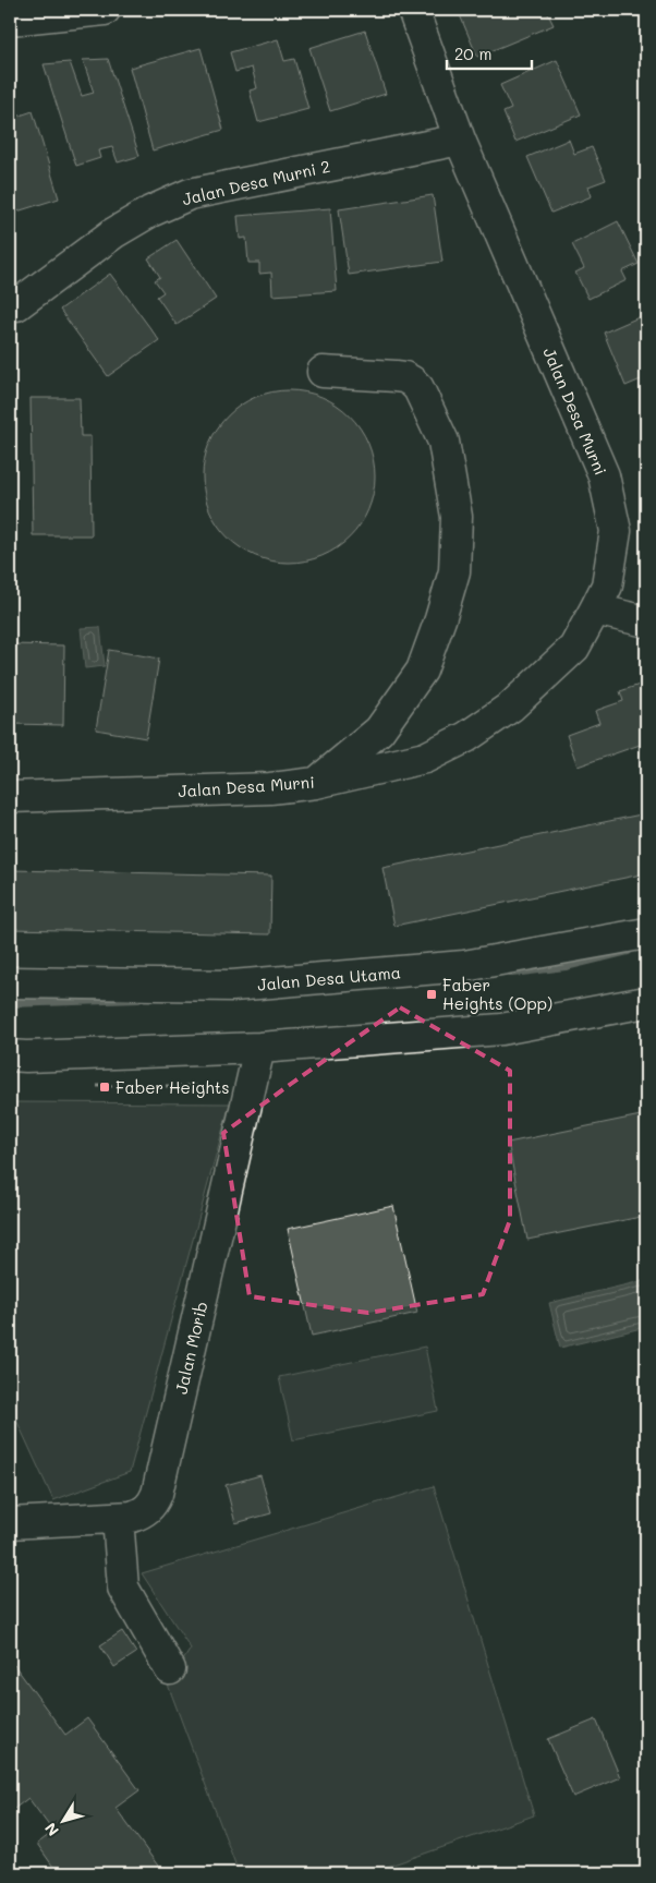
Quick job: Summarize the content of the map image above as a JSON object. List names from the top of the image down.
{
  "streets": {
    "street": [
      "Jalan Desa Murni 2",
      "Jalan Desa Murni",
      "Jalan Desa Utama",
      "Jalan Morib"
    ]
  },
  "crossings": [
    ["Jalan Desa Murni 2", "Jalan Desa Murni"]
  ],
  "places": {
    "transit": ["Faber Heights (Opp)", "Faber Heights"]
  },
  "scale_bar": "20 m",
  "north": "bottom left"
}
